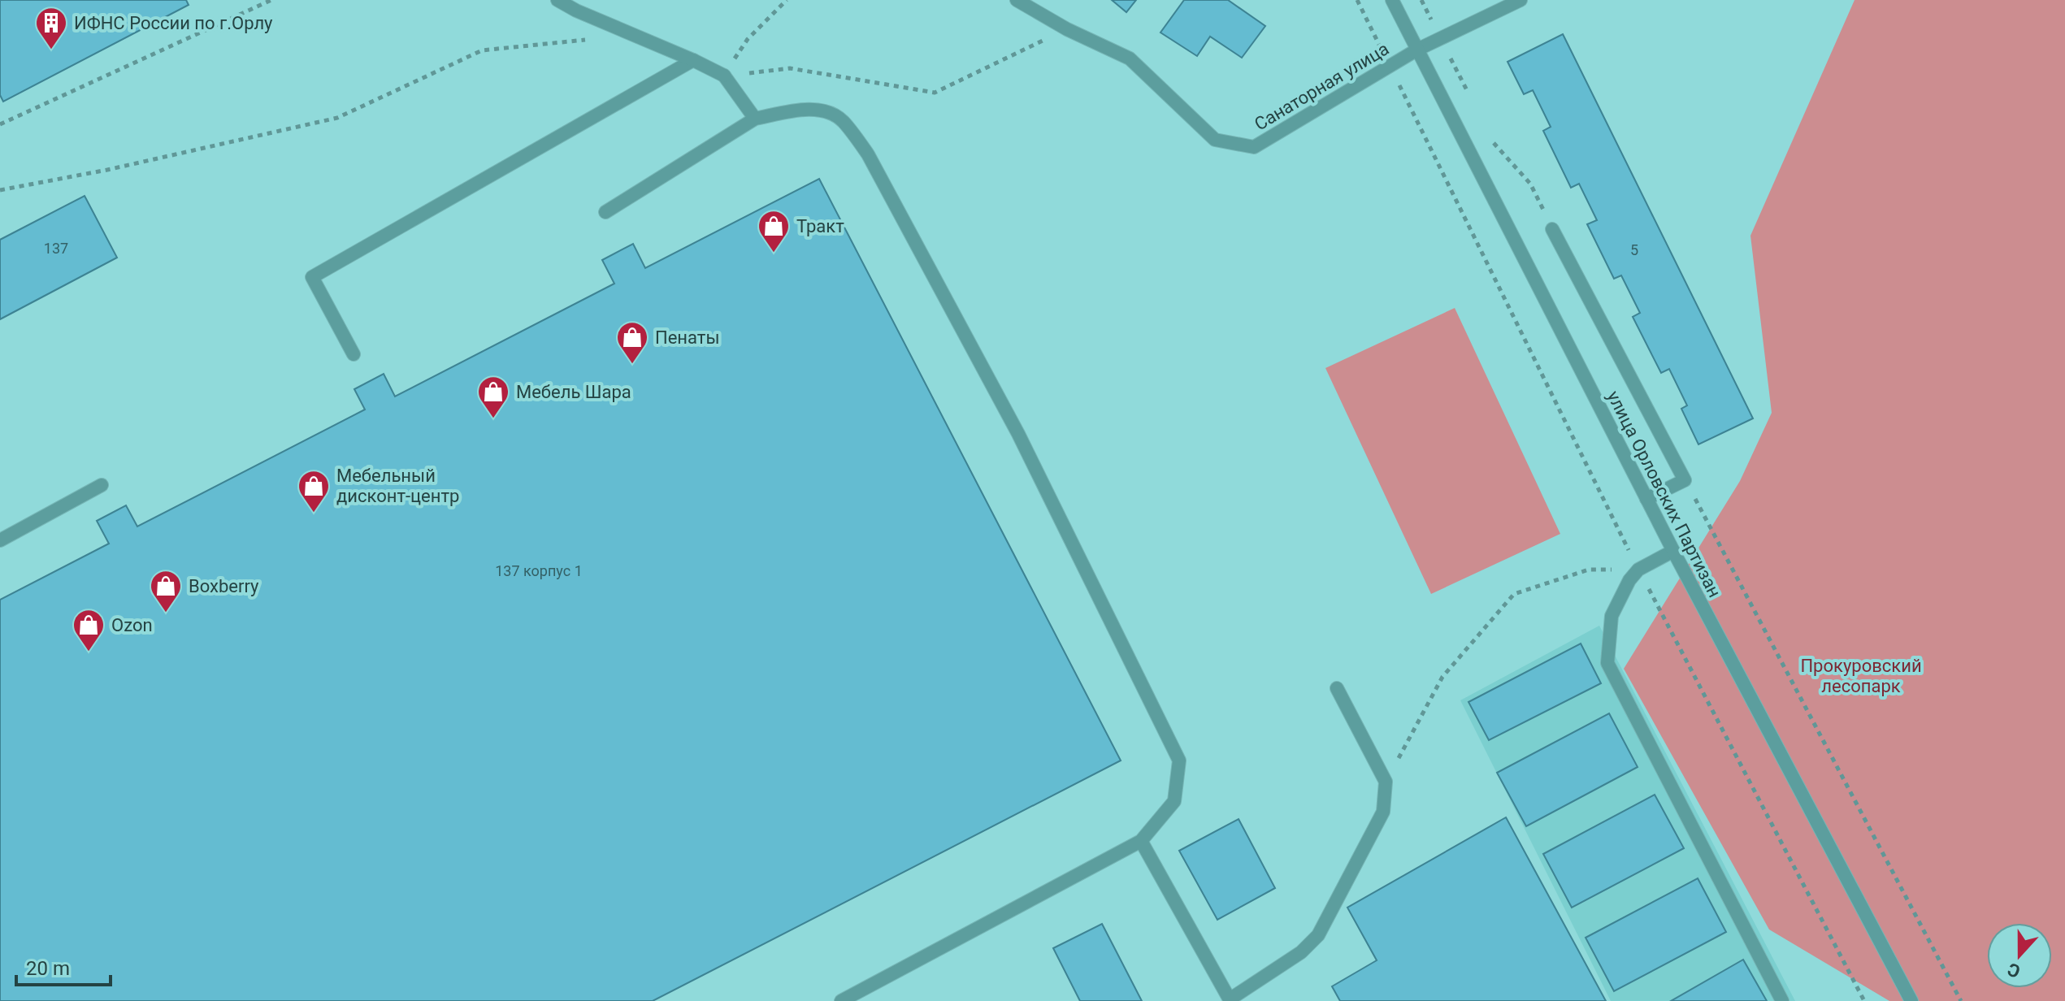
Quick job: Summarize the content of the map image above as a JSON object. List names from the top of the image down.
{
  "streets": {
    "street": ["Санаторная улица", "улица Орловских Партизан"]
  },
  "crossings": [
    ["Санаторная улица", "улица Орловских Партизан"]
  ],
  "parks": ["Прокуровский лесопарк"],
  "places": {
    "building": ["ИФНС России по г.Орлу"],
    "shop": [
      "Тракт",
      "Пенаты",
      "Мебель Шара",
      "Мебельный дисконт-центр",
      "Boxberry",
      "Ozon"
    ]
  },
  "house_numbers": ["137", "5", "137 корпус 1"],
  "scale_bar": "20 m",
  "north": "bottom"
}
